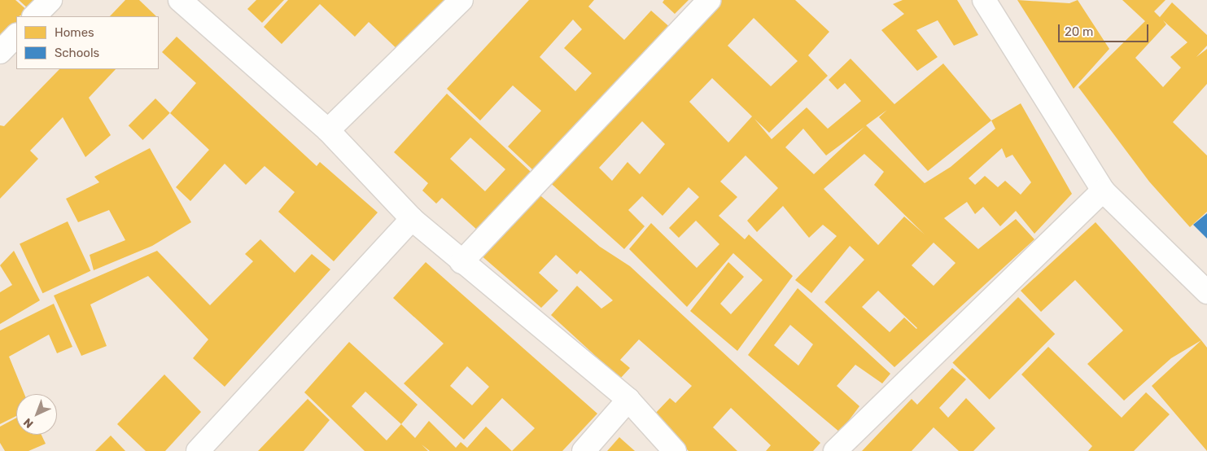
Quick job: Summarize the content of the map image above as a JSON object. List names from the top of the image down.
{
  "legend": ["Homes", "Schools"],
  "scale_bar": "20 m",
  "north": "bottom left"
}
